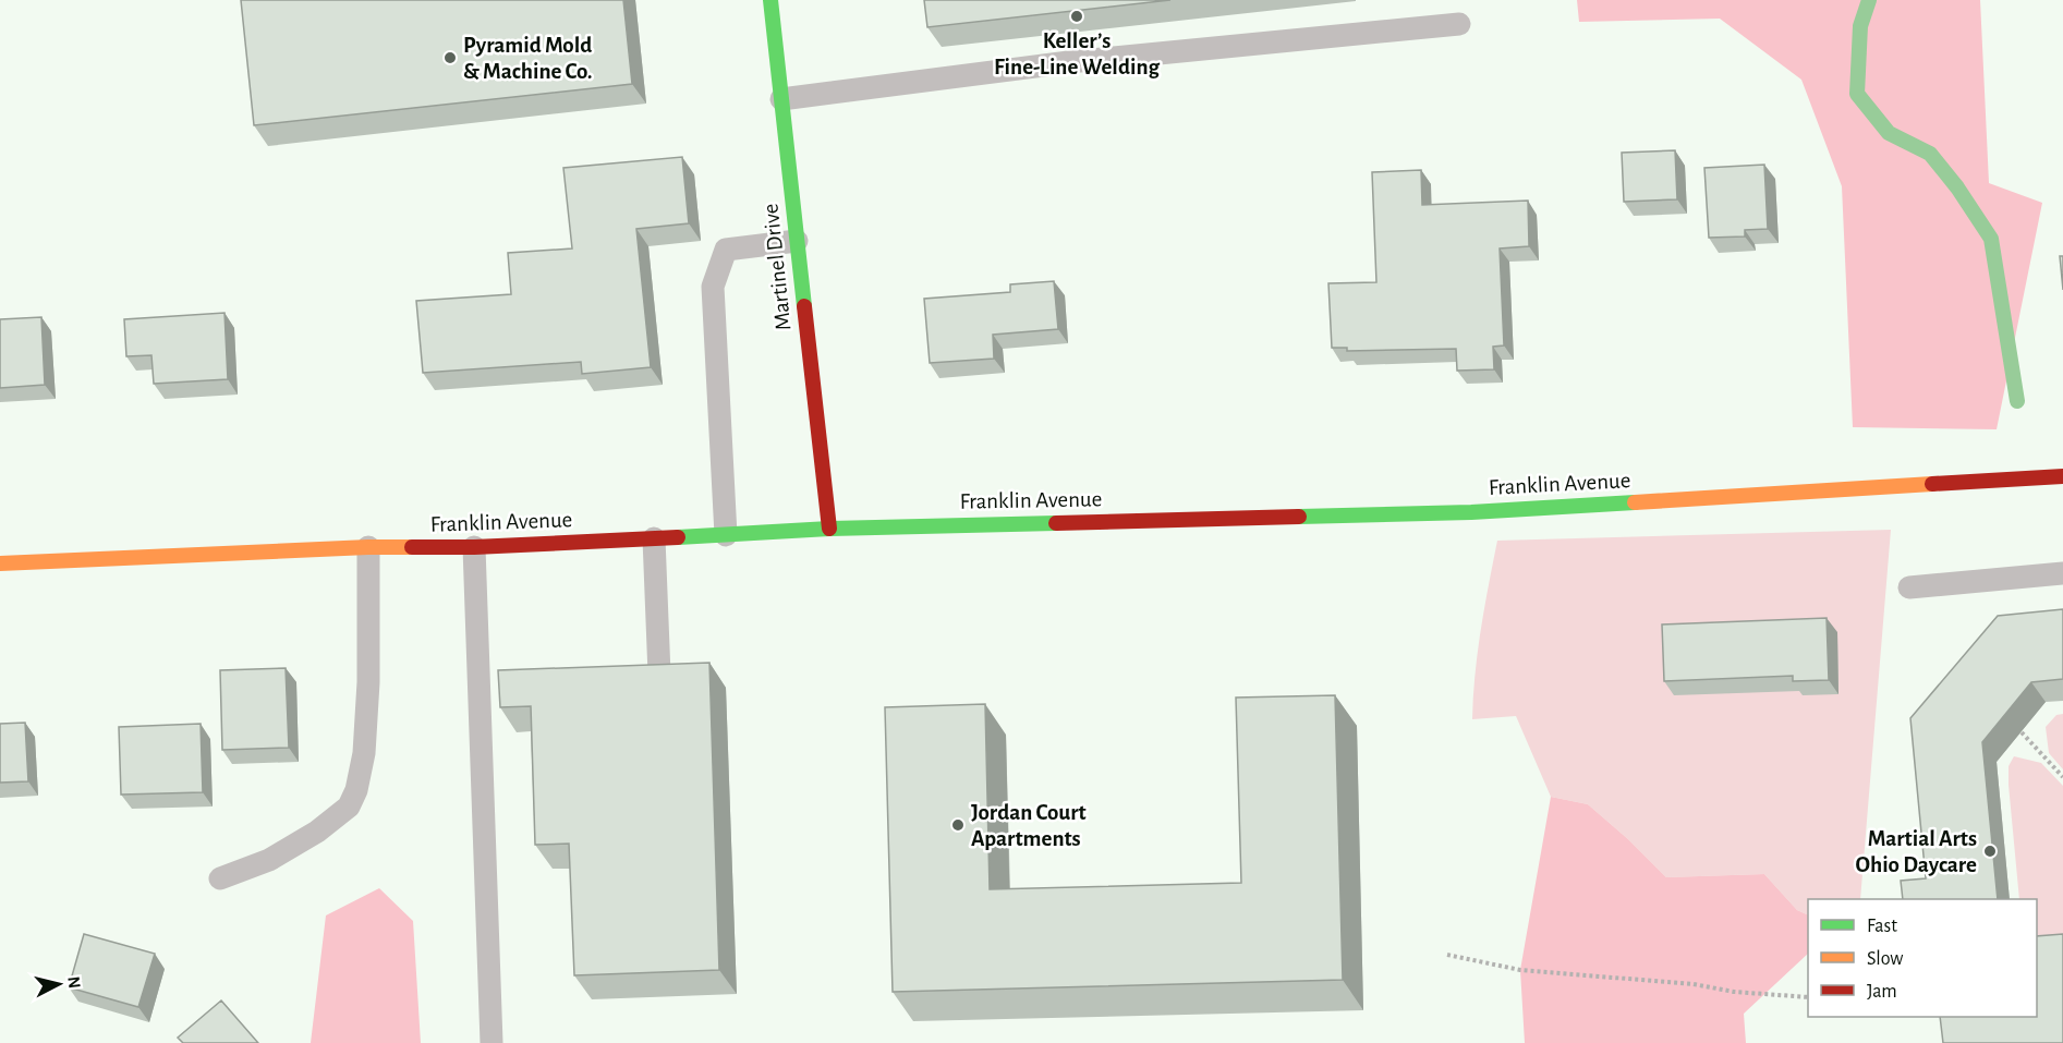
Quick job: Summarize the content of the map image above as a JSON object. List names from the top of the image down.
{
  "streets": {
    "street": ["Martinel Drive", "Franklin Avenue"]
  },
  "crossings": [
    ["Martinel Drive", "Franklin Avenue"]
  ],
  "places": [
    "Keller’s Fine-Line Welding",
    "Pyramid Mold & Machine Co.",
    "Jordan Court Apartments",
    "Martial Arts Ohio Daycare"
  ],
  "legend": ["Fast", "Slow", "Jam"],
  "north": "right"
}
